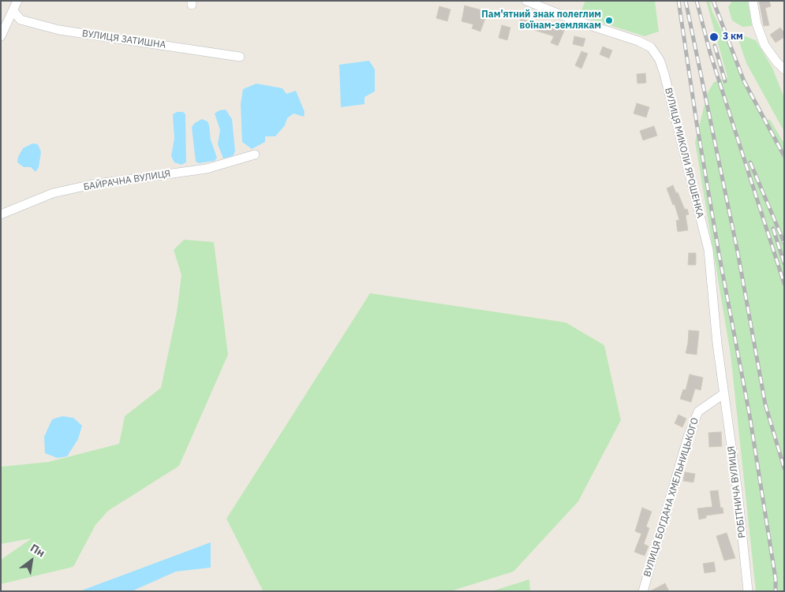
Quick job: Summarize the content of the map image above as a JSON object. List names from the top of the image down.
{
  "streets": {
    "street": [
      "ВУЛИЦЯ ЗАТИШНА",
      "ВУЛИЦЯ МИКОЛИ ЯРОШЕНКА",
      "БАЙРАЧНА ВУЛИЦЯ",
      "РОБІТНИЧА ВУЛИЦЯ",
      "ВУЛИЦЯ БОГДАНА ХМЕЛЬНИЦЬКОГО"
    ]
  },
  "crossings": [
    ["ВУЛИЦЯ МИКОЛИ ЯРОШЕНКА", "РОБІТНИЧА ВУЛИЦЯ"],
    ["ВУЛИЦЯ МИКОЛИ ЯРОШЕНКА", "ВУЛИЦЯ БОГДАНА ХМЕЛЬНИЦЬКОГО"],
    ["РОБІТНИЧА ВУЛИЦЯ", "ВУЛИЦЯ БОГДАНА ХМЕЛЬНИЦЬКОГО"]
  ],
  "places": ["Пам'ятний знак полеглим воїнам-землякам", "3 км"],
  "north": "top right"
}
